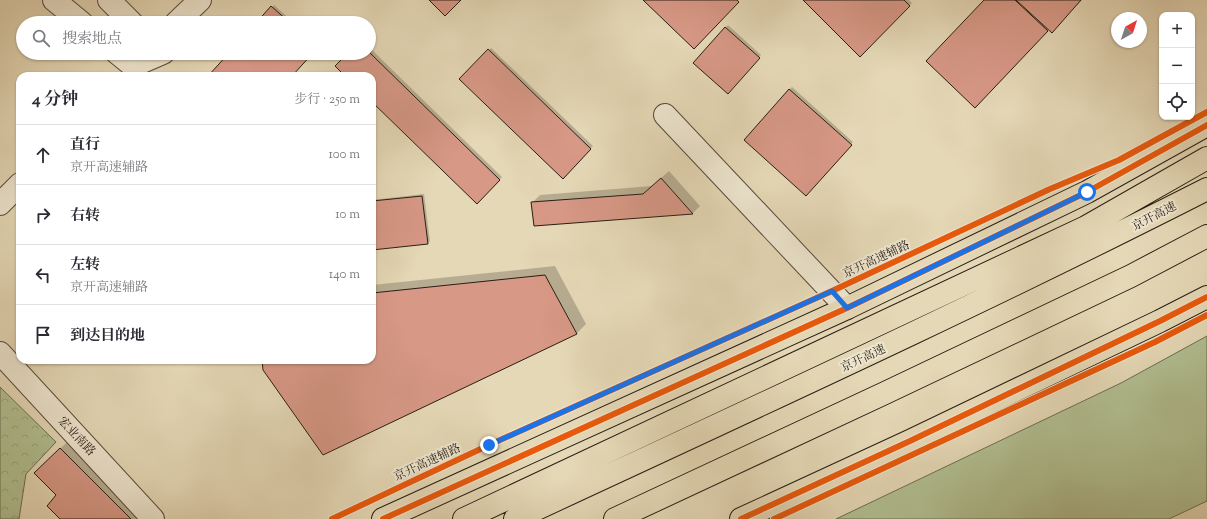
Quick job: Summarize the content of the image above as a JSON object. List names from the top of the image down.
{
  "streets": {
    "main road": ["京开高速"],
    "street": ["宏业南路"],
    "cycle path": ["京开高速辅路"]
  },
  "north": "top right",
  "page": {
    "map_buttons": ["+", "−"],
    "search": "搜索地点",
    "heading": ["4 分钟", "步行 · 250 m"],
    "list": [
      ["直行", "京开高速辅路", "100 m"],
      ["右转", "10 m"],
      ["左转", "京开高速辅路", "140 m"],
      "到达目的地"
    ]
  }
}
